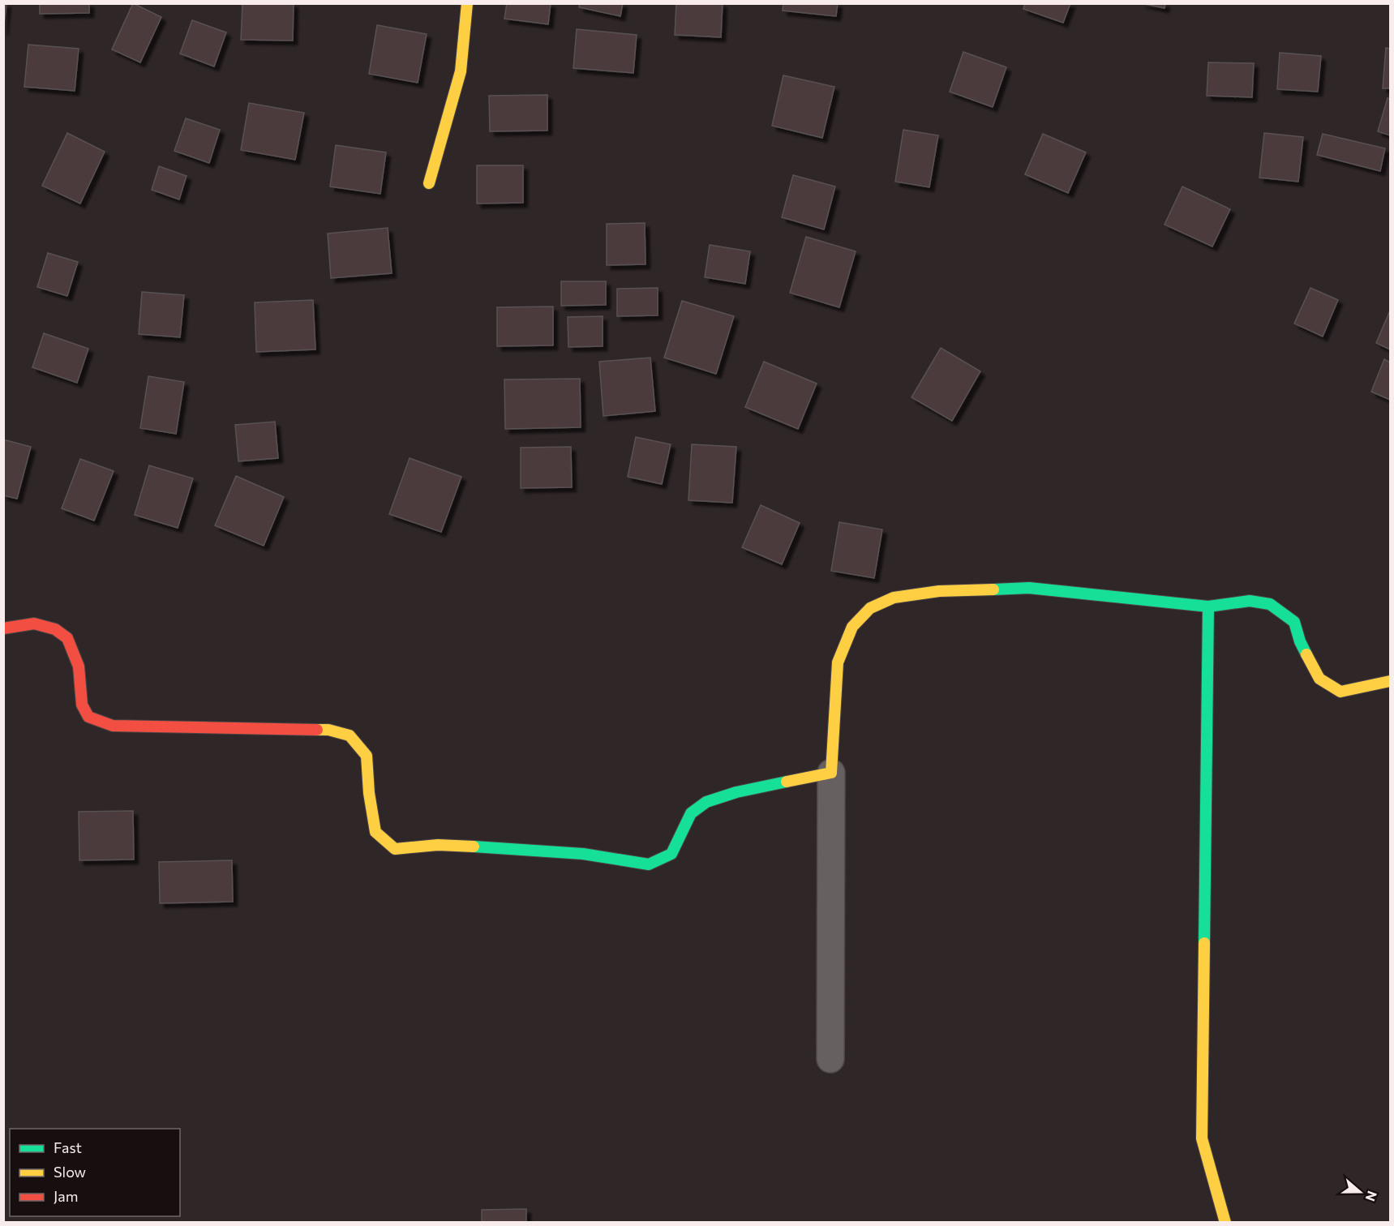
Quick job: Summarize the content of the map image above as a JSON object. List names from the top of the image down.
{
  "legend": ["Fast", "Slow", "Jam"],
  "north": "right"
}
